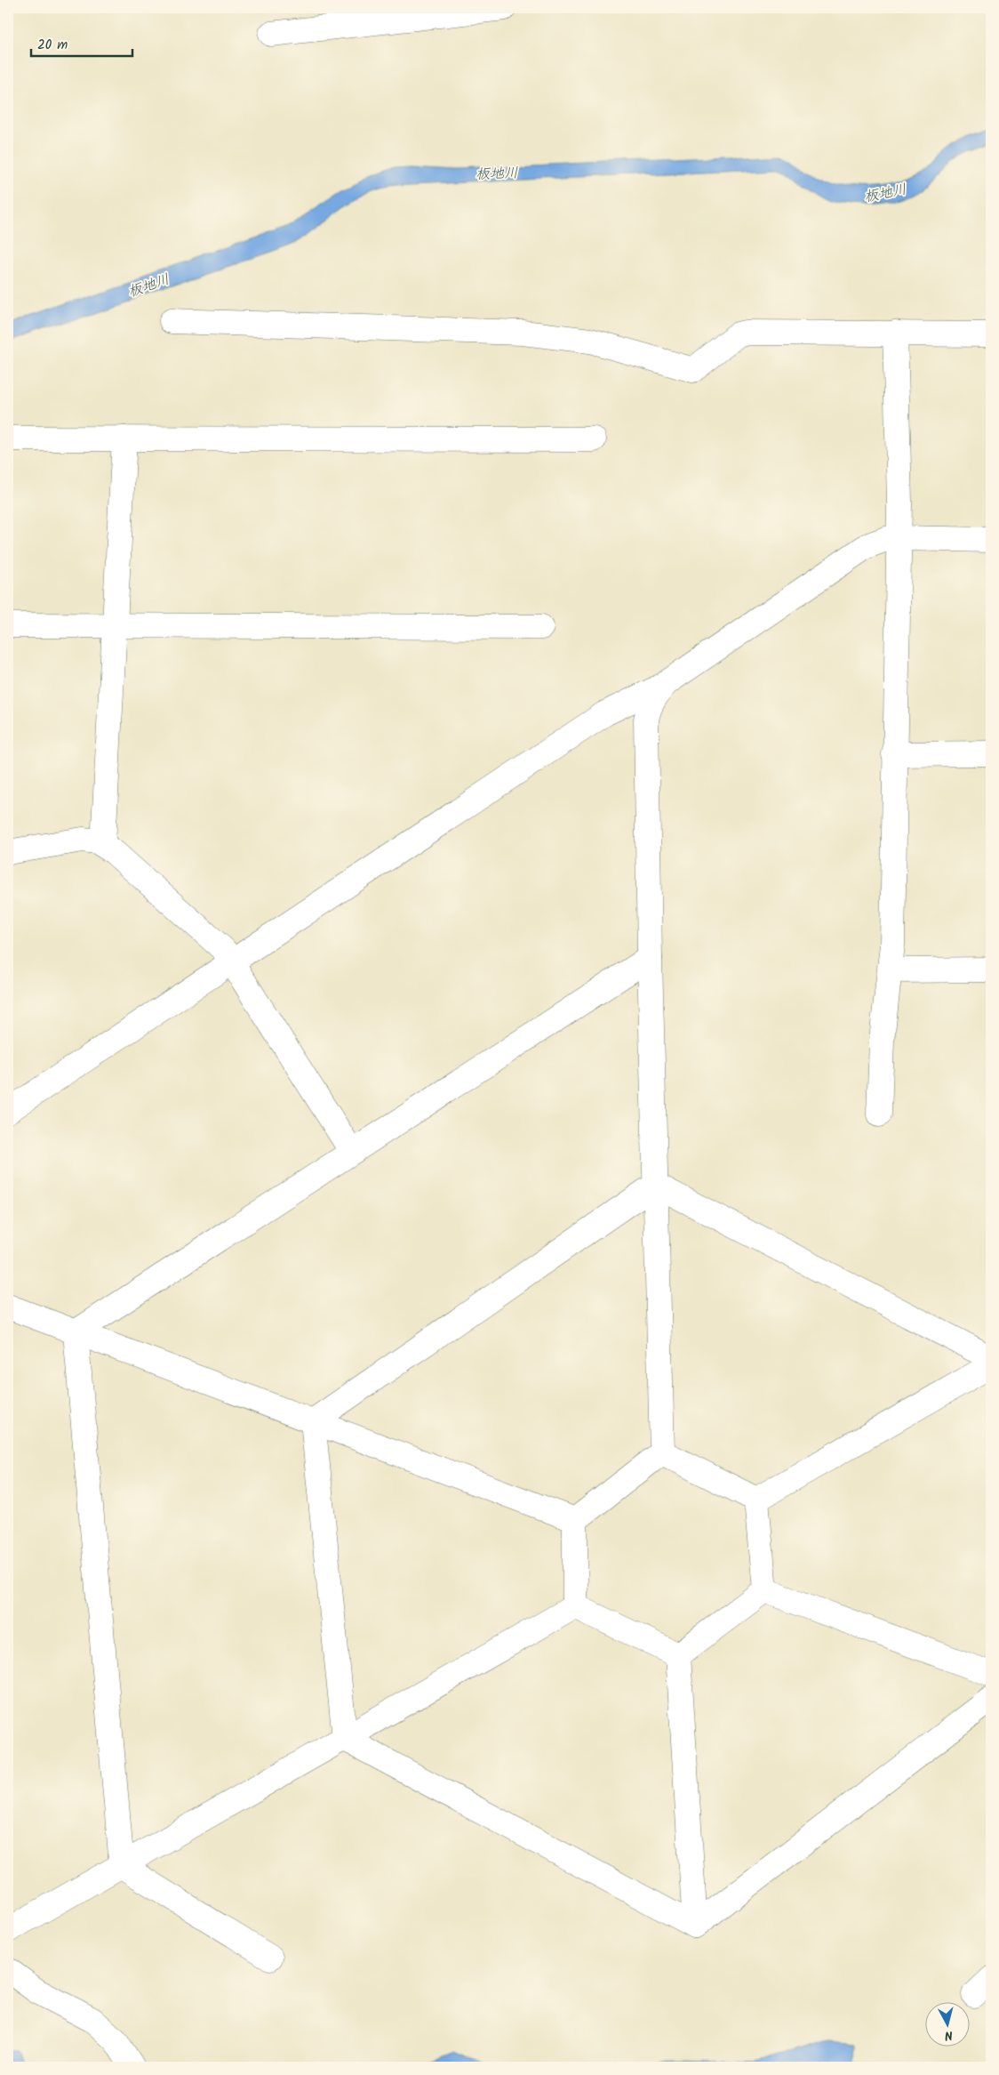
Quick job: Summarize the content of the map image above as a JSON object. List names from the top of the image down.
{
  "water": ["板地川"],
  "scale_bar": "20 m",
  "north": "bottom"
}
